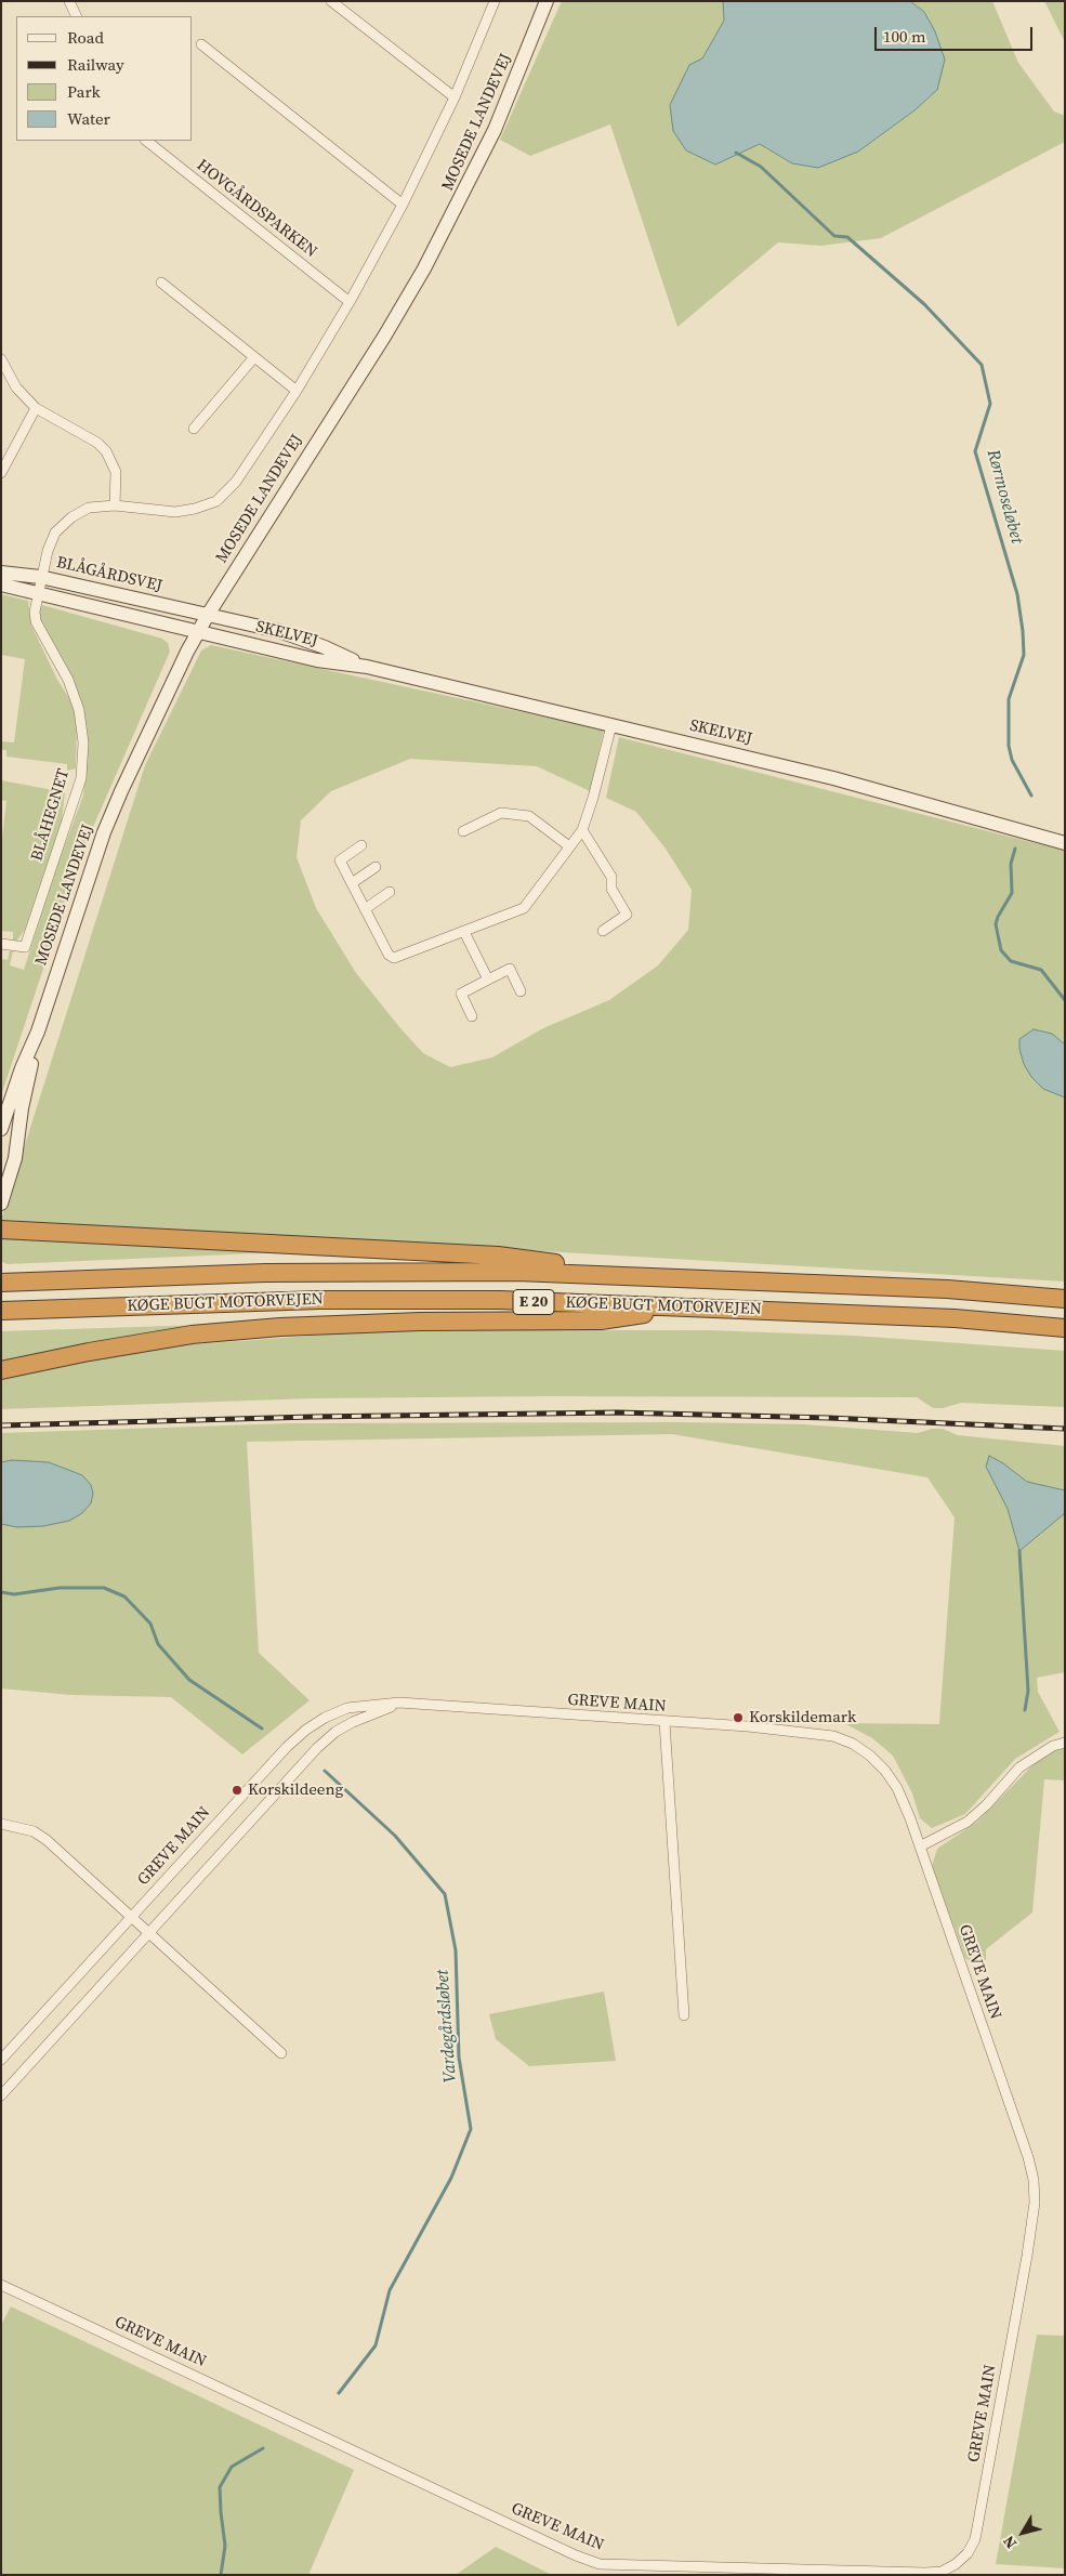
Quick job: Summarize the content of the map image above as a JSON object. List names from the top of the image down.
{
  "streets": {
    "highway": ["E 20", "KØGE BUGT MOTORVEJEN"],
    "street": [
      "MOSEDE LANDEVEJ",
      "HOVGÅRDSPARKEN",
      "BLÅGÅRDSVEJ",
      "SKELVEJ",
      "BLÅHEGNET",
      "GREVE MAIN"
    ]
  },
  "crossings": [
    ["MOSEDE LANDEVEJ", "BLÅGÅRDSVEJ"],
    ["MOSEDE LANDEVEJ", "SKELVEJ"],
    ["BLÅGÅRDSVEJ", "SKELVEJ"],
    ["BLÅGÅRDSVEJ", "BLÅHEGNET"]
  ],
  "water": ["Rørmoseløbet", "Vardegårdsløbet"],
  "places": ["Korskildemark", "Korskildeeng"],
  "legend": [
    "Road",
    "Railway",
    "Park",
    "Water"
  ],
  "scale_bar": "100 m",
  "north": "bottom left"
}
